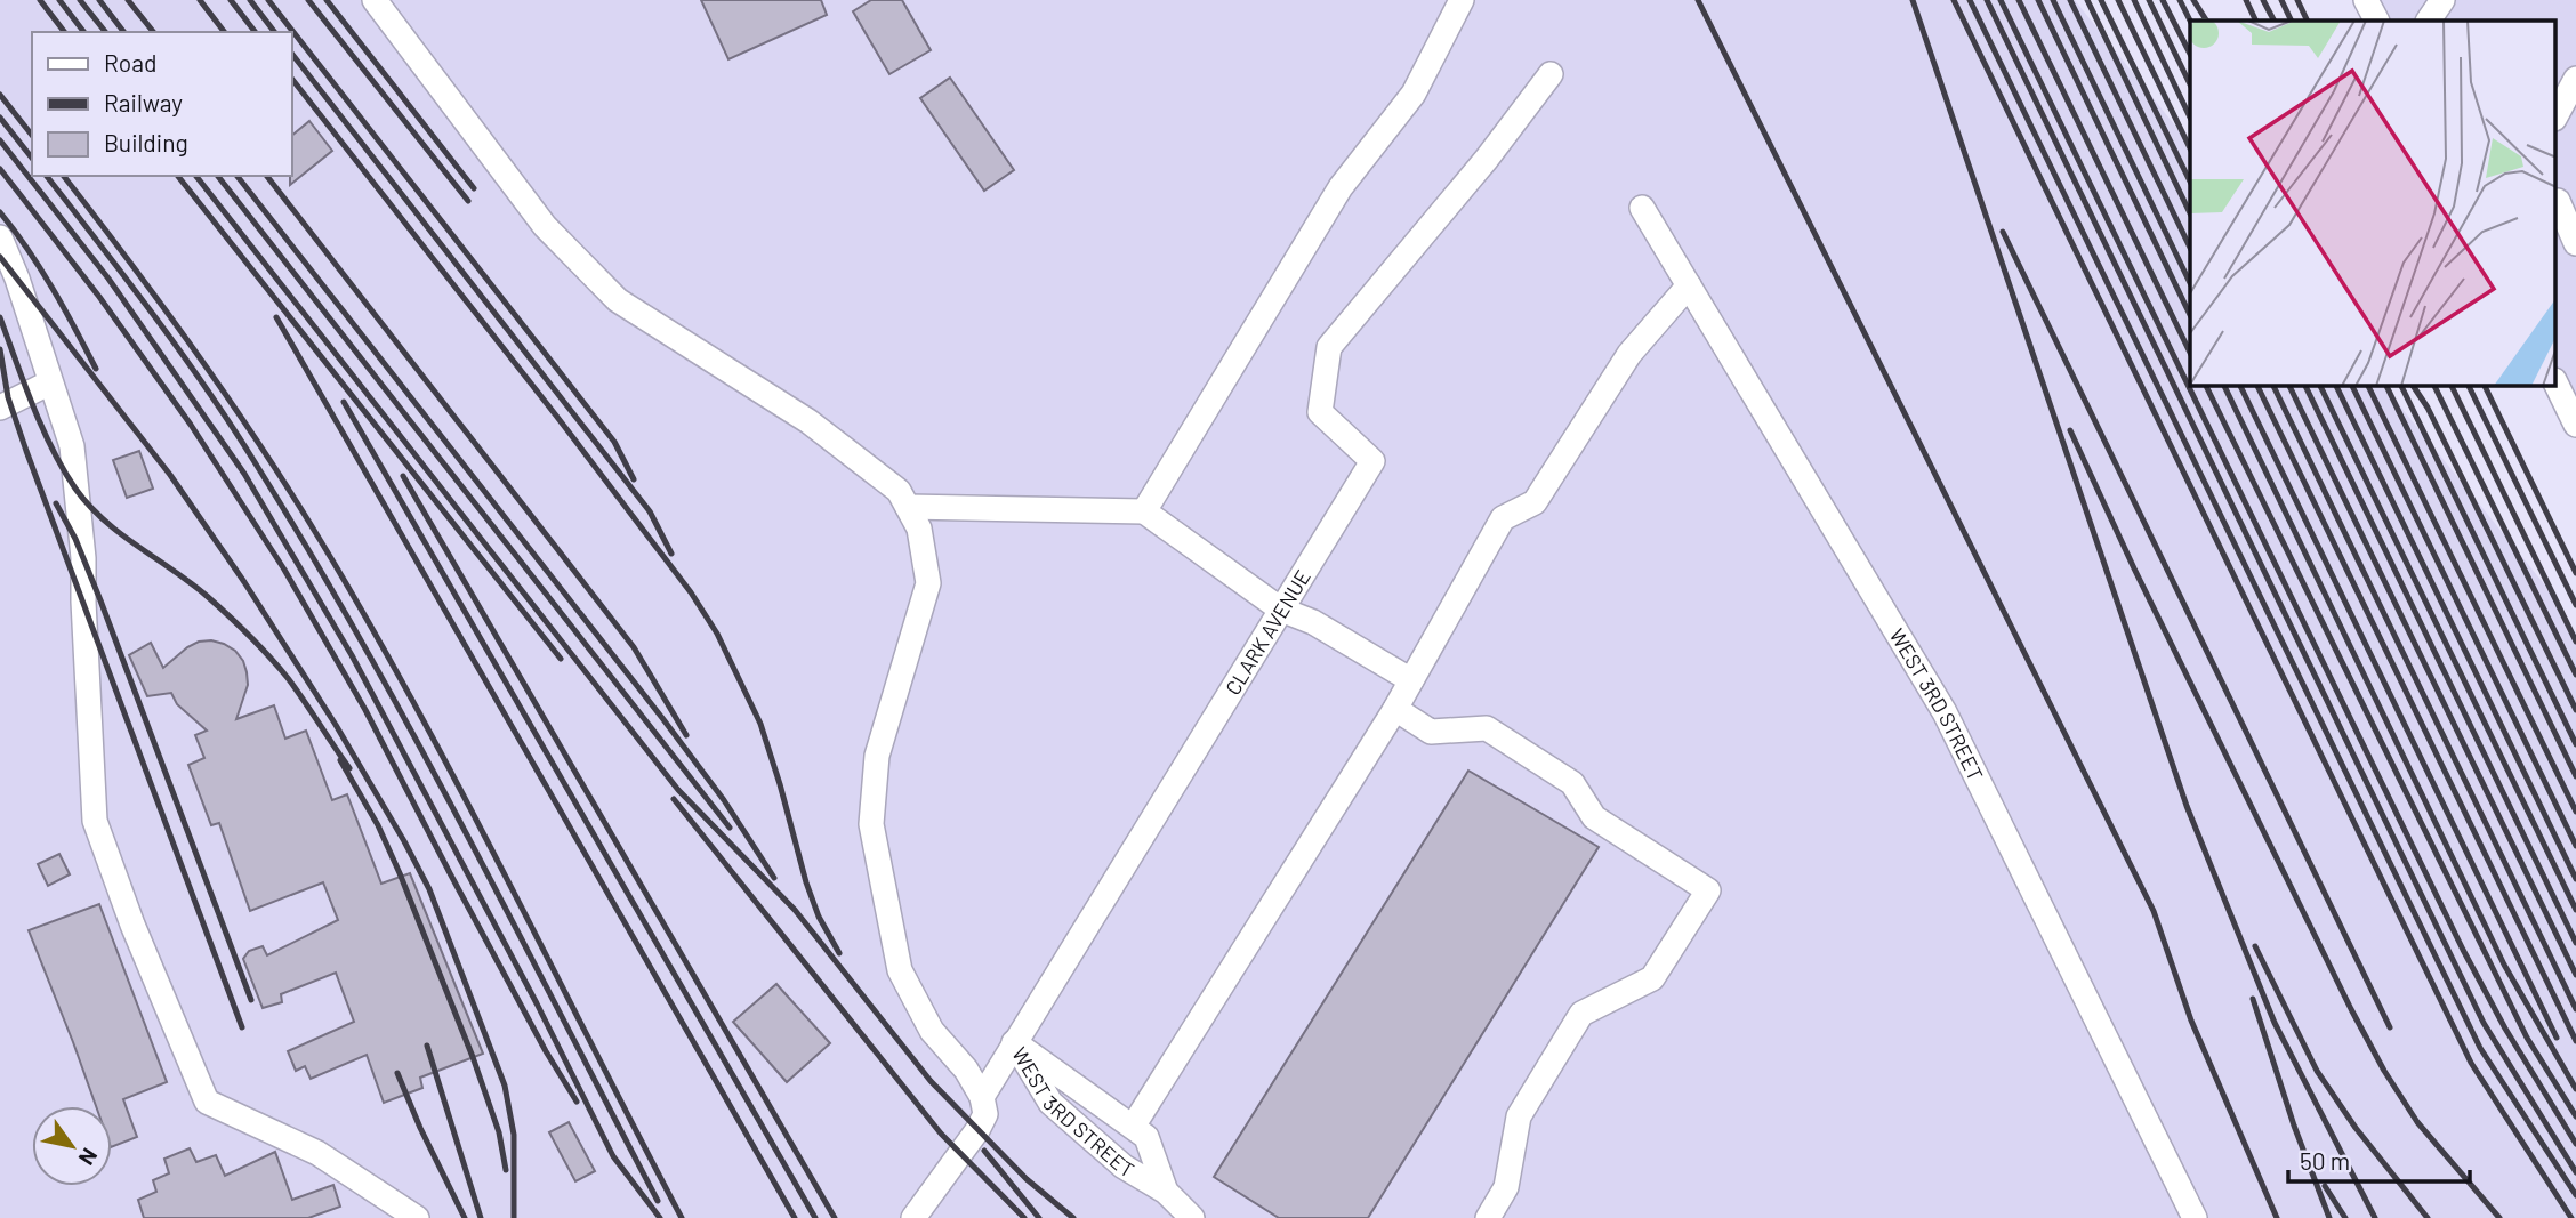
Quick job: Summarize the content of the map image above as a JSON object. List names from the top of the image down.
{
  "streets": {
    "street": ["CLARK AVENUE", "WEST 3RD STREET"]
  },
  "crossings": [
    ["CLARK AVENUE", "WEST 3RD STREET"]
  ],
  "legend": ["Road", "Railway", "Building"],
  "scale_bar": "50 m",
  "north": "bottom right"
}
